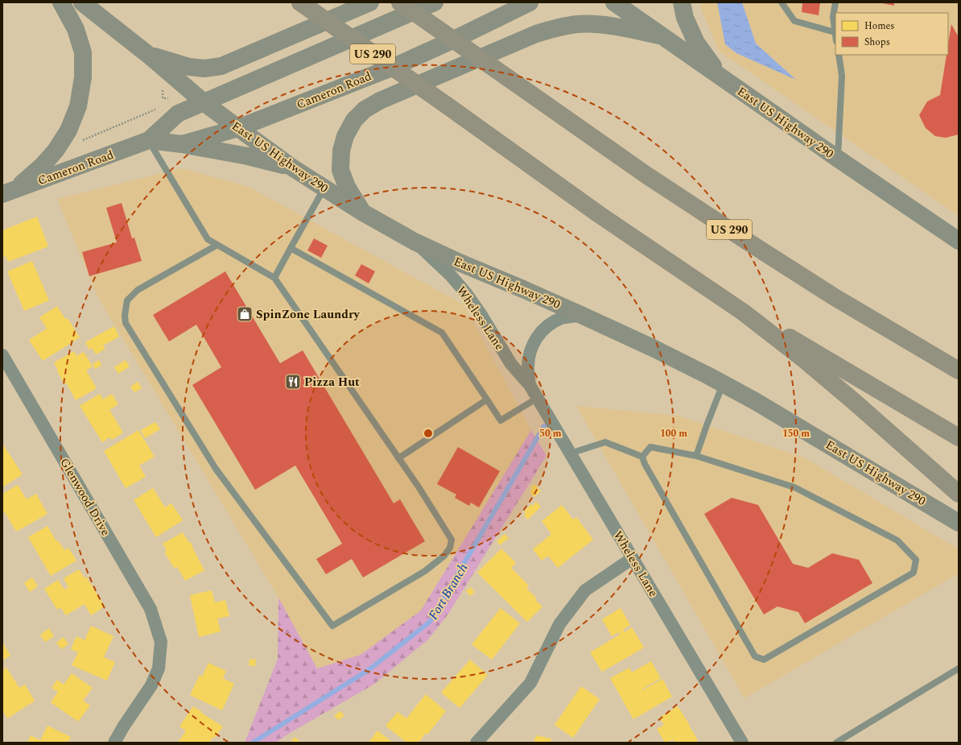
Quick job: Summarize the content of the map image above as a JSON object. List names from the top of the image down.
{
  "streets": {
    "highway": ["US 290"],
    "main road": ["Cameron Road", "East US Highway 290"],
    "street": ["Wheless Lane", "Glenwood Drive"]
  },
  "crossings": [
    ["Cameron Road", "East US Highway 290"],
    ["East US Highway 290", "Wheless Lane"]
  ],
  "water": ["Fort Branch"],
  "places": {
    "shop": ["SpinZone Laundry"],
    "restaurant": ["Pizza Hut"]
  },
  "legend": ["Homes", "Shops"],
  "rings": ["50 m", "100 m", "150 m"]
}
